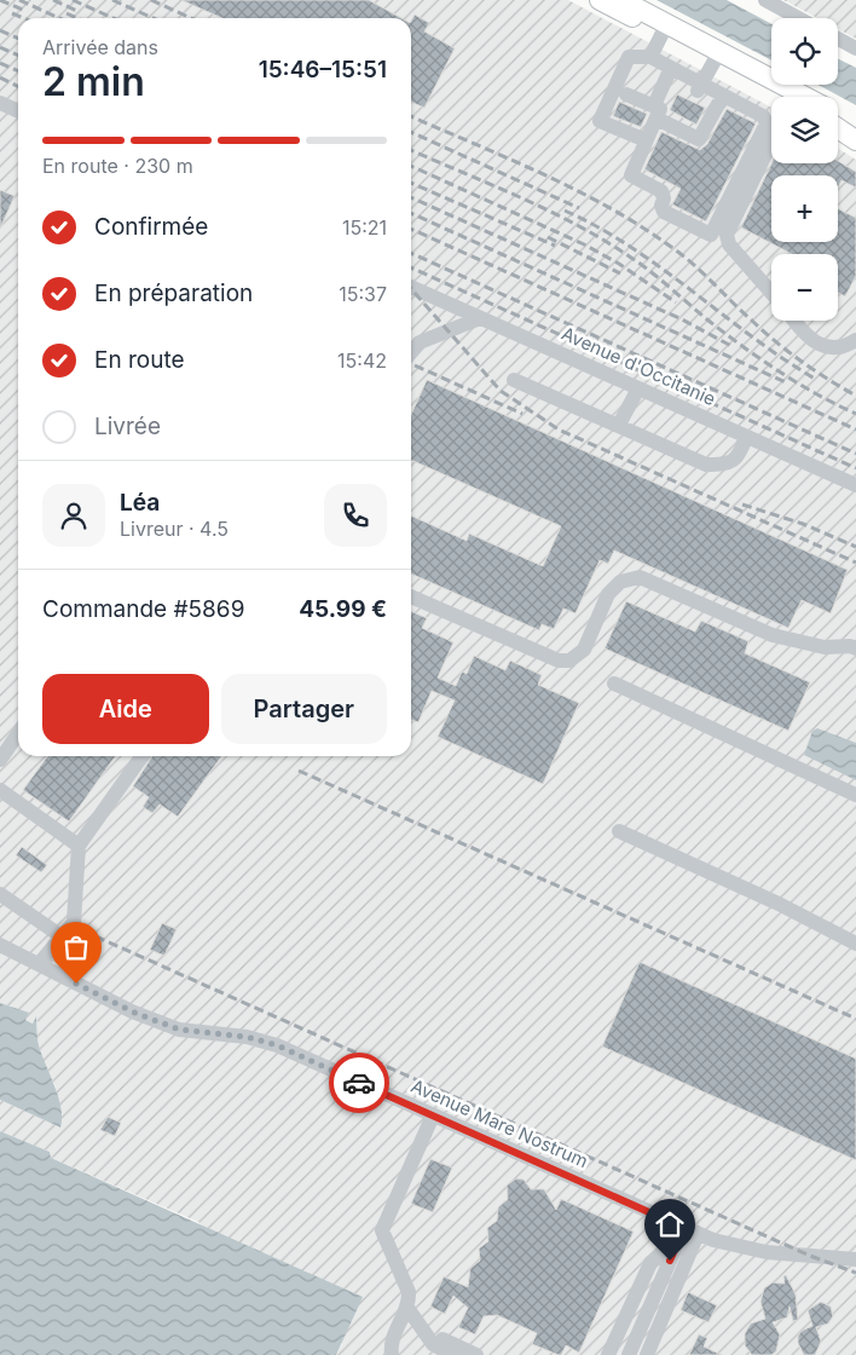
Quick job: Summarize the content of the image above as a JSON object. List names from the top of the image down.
{
  "streets": {
    "street": ["Avenue d'Occitanie", "Avenue Mare Nostrum"]
  },
  "page": {
    "map_buttons": ["+", "−"],
    "heading": ["2 min", "Arrivée dans", "15:46–15:51"],
    "panel": [
      "Léa",
      "Livreur · 4.5",
      "Commande #5869",
      "45.99 €"
    ],
    "bar": "En route · 230 m",
    "list": [
      ["Confirmée", "15:21"],
      ["En préparation", "15:37"],
      ["En route", "15:42"],
      "Livrée"
    ],
    "buttons": ["Aide", "Partager"]
  }
}
